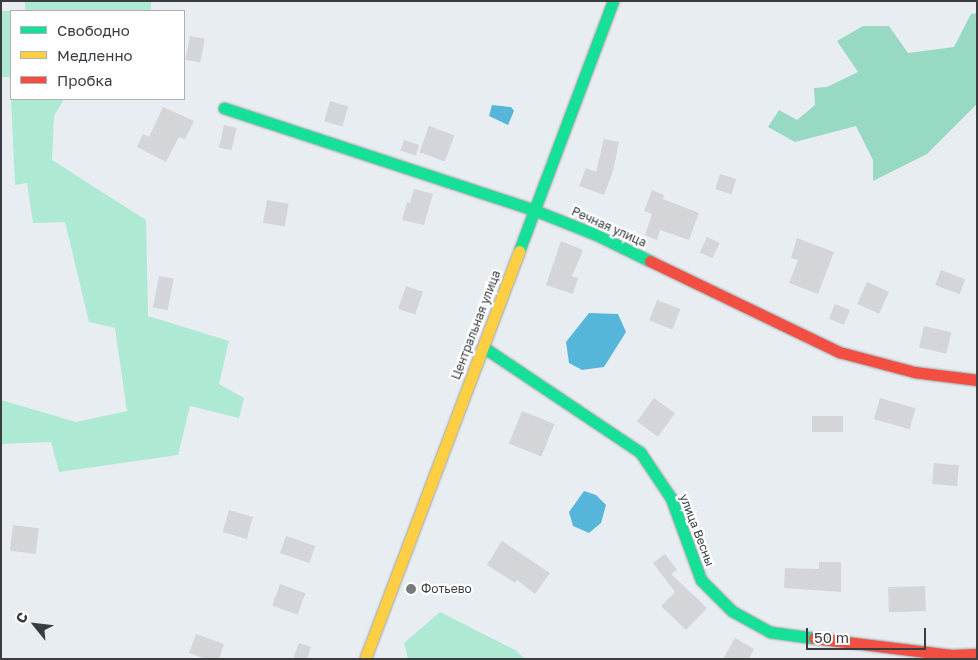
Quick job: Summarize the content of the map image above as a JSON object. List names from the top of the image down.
{
  "streets": {
    "street": ["Речная улица", "Центральная улица", "улица Весны"]
  },
  "crossings": [
    ["Речная улица", "Центральная улица"],
    ["Центральная улица", "улица Весны"]
  ],
  "places": ["Фотьево"],
  "legend": ["Свободно", "Медленно", "Пробка"],
  "scale_bar": "50 m",
  "north": "top left"
}
